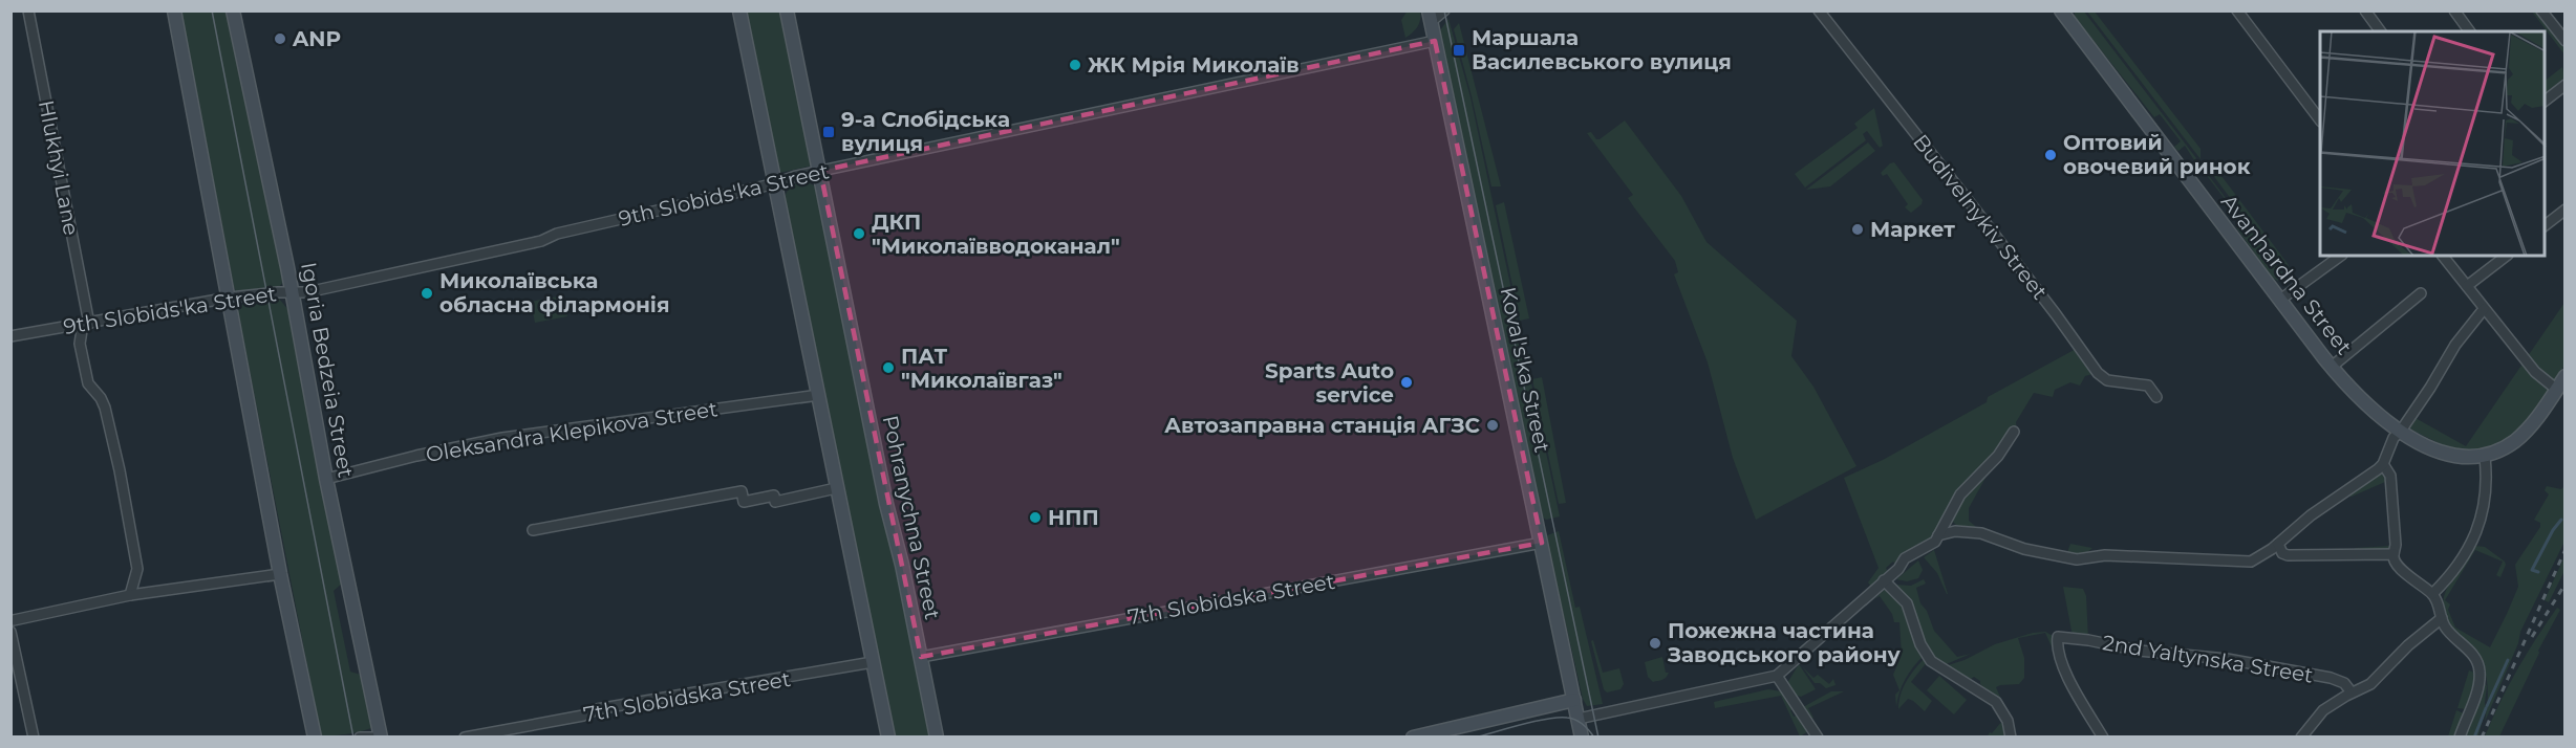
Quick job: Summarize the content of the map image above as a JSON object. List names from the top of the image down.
{
  "streets": {
    "street": [
      "Hlukhyi Lane",
      "9th Slobids'ka Street",
      "Budivelnykiv Street",
      "Avanhardna Street",
      "Igoria Bedzeia Street",
      "Koval's'ka Street",
      "Oleksandra Klepikova Street",
      "Pohranychna Street",
      "7th Slobidska Street",
      "2nd Yaltynska Street"
    ]
  },
  "crossings": [
    ["Hlukhyi Lane", "9th Slobids'ka Street"],
    ["9th Slobids'ka Street", "Igoria Bedzeia Street"],
    ["9th Slobids'ka Street", "Koval's'ka Street"],
    ["9th Slobids'ka Street", "Pohranychna Street"],
    ["Igoria Bedzeia Street", "Oleksandra Klepikova Street"],
    ["Koval's'ka Street", "7th Slobidska Street"],
    ["Pohranychna Street", "7th Slobidska Street"]
  ],
  "places": {
    "other": [
      "ANP",
      "ЖК Мрія Миколаїв",
      "Оптовий овочевий ринок",
      "Маркет",
      "ДКП \"Миколаївводоканал\"",
      "Миколаївська обласна філармонія",
      "ПАТ \"Миколаївгаз\"",
      "Sparts Auto service",
      "Автозаправна станція АГЗС",
      "НПП",
      "Пожежна частина Заводського району"
    ],
    "transit": ["Маршала Василевського вулиця", "9-а Слобідська вулиця"]
  }
}
